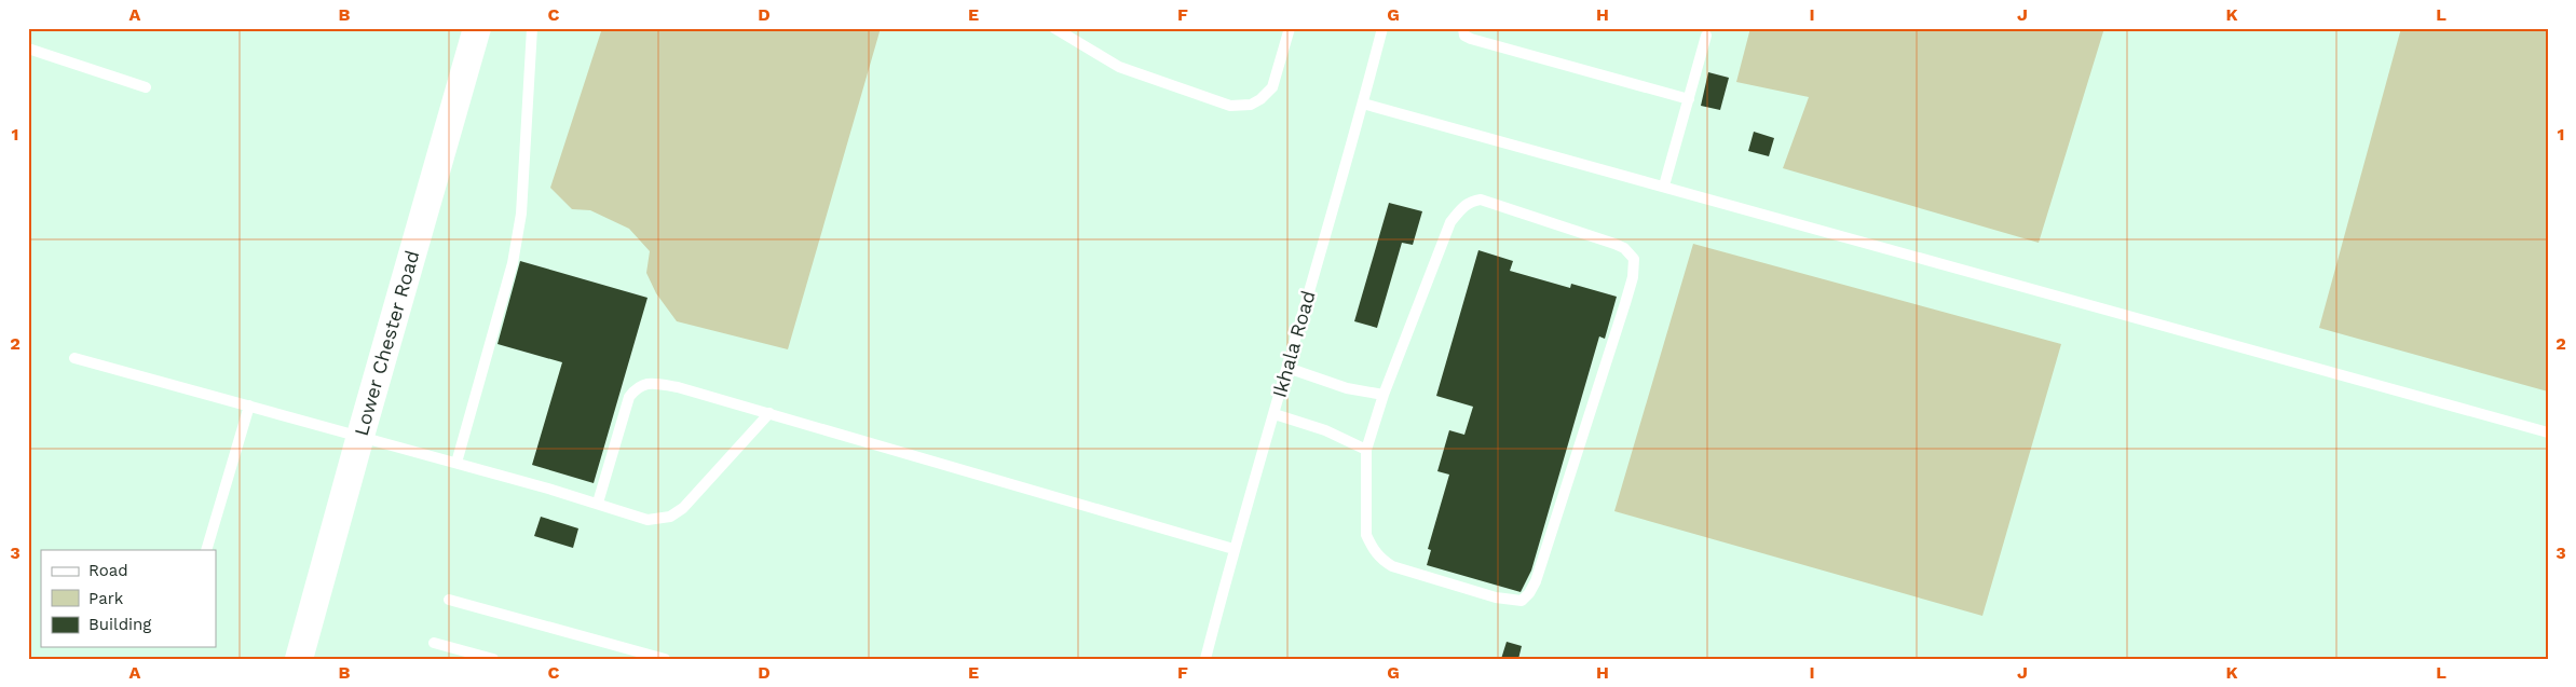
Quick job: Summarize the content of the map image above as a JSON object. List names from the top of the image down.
{
  "streets": {
    "street": ["Lower Chester Road"],
    "lane": ["Ikhala Road"]
  },
  "legend": ["Road", "Park", "Building"],
  "grid": {
    "columns": [
      "A",
      "B",
      "C",
      "D",
      "E",
      "F",
      "G",
      "H",
      "I",
      "J",
      "K",
      "L"
    ],
    "rows": ["1", "2", "3"]
  }
}
